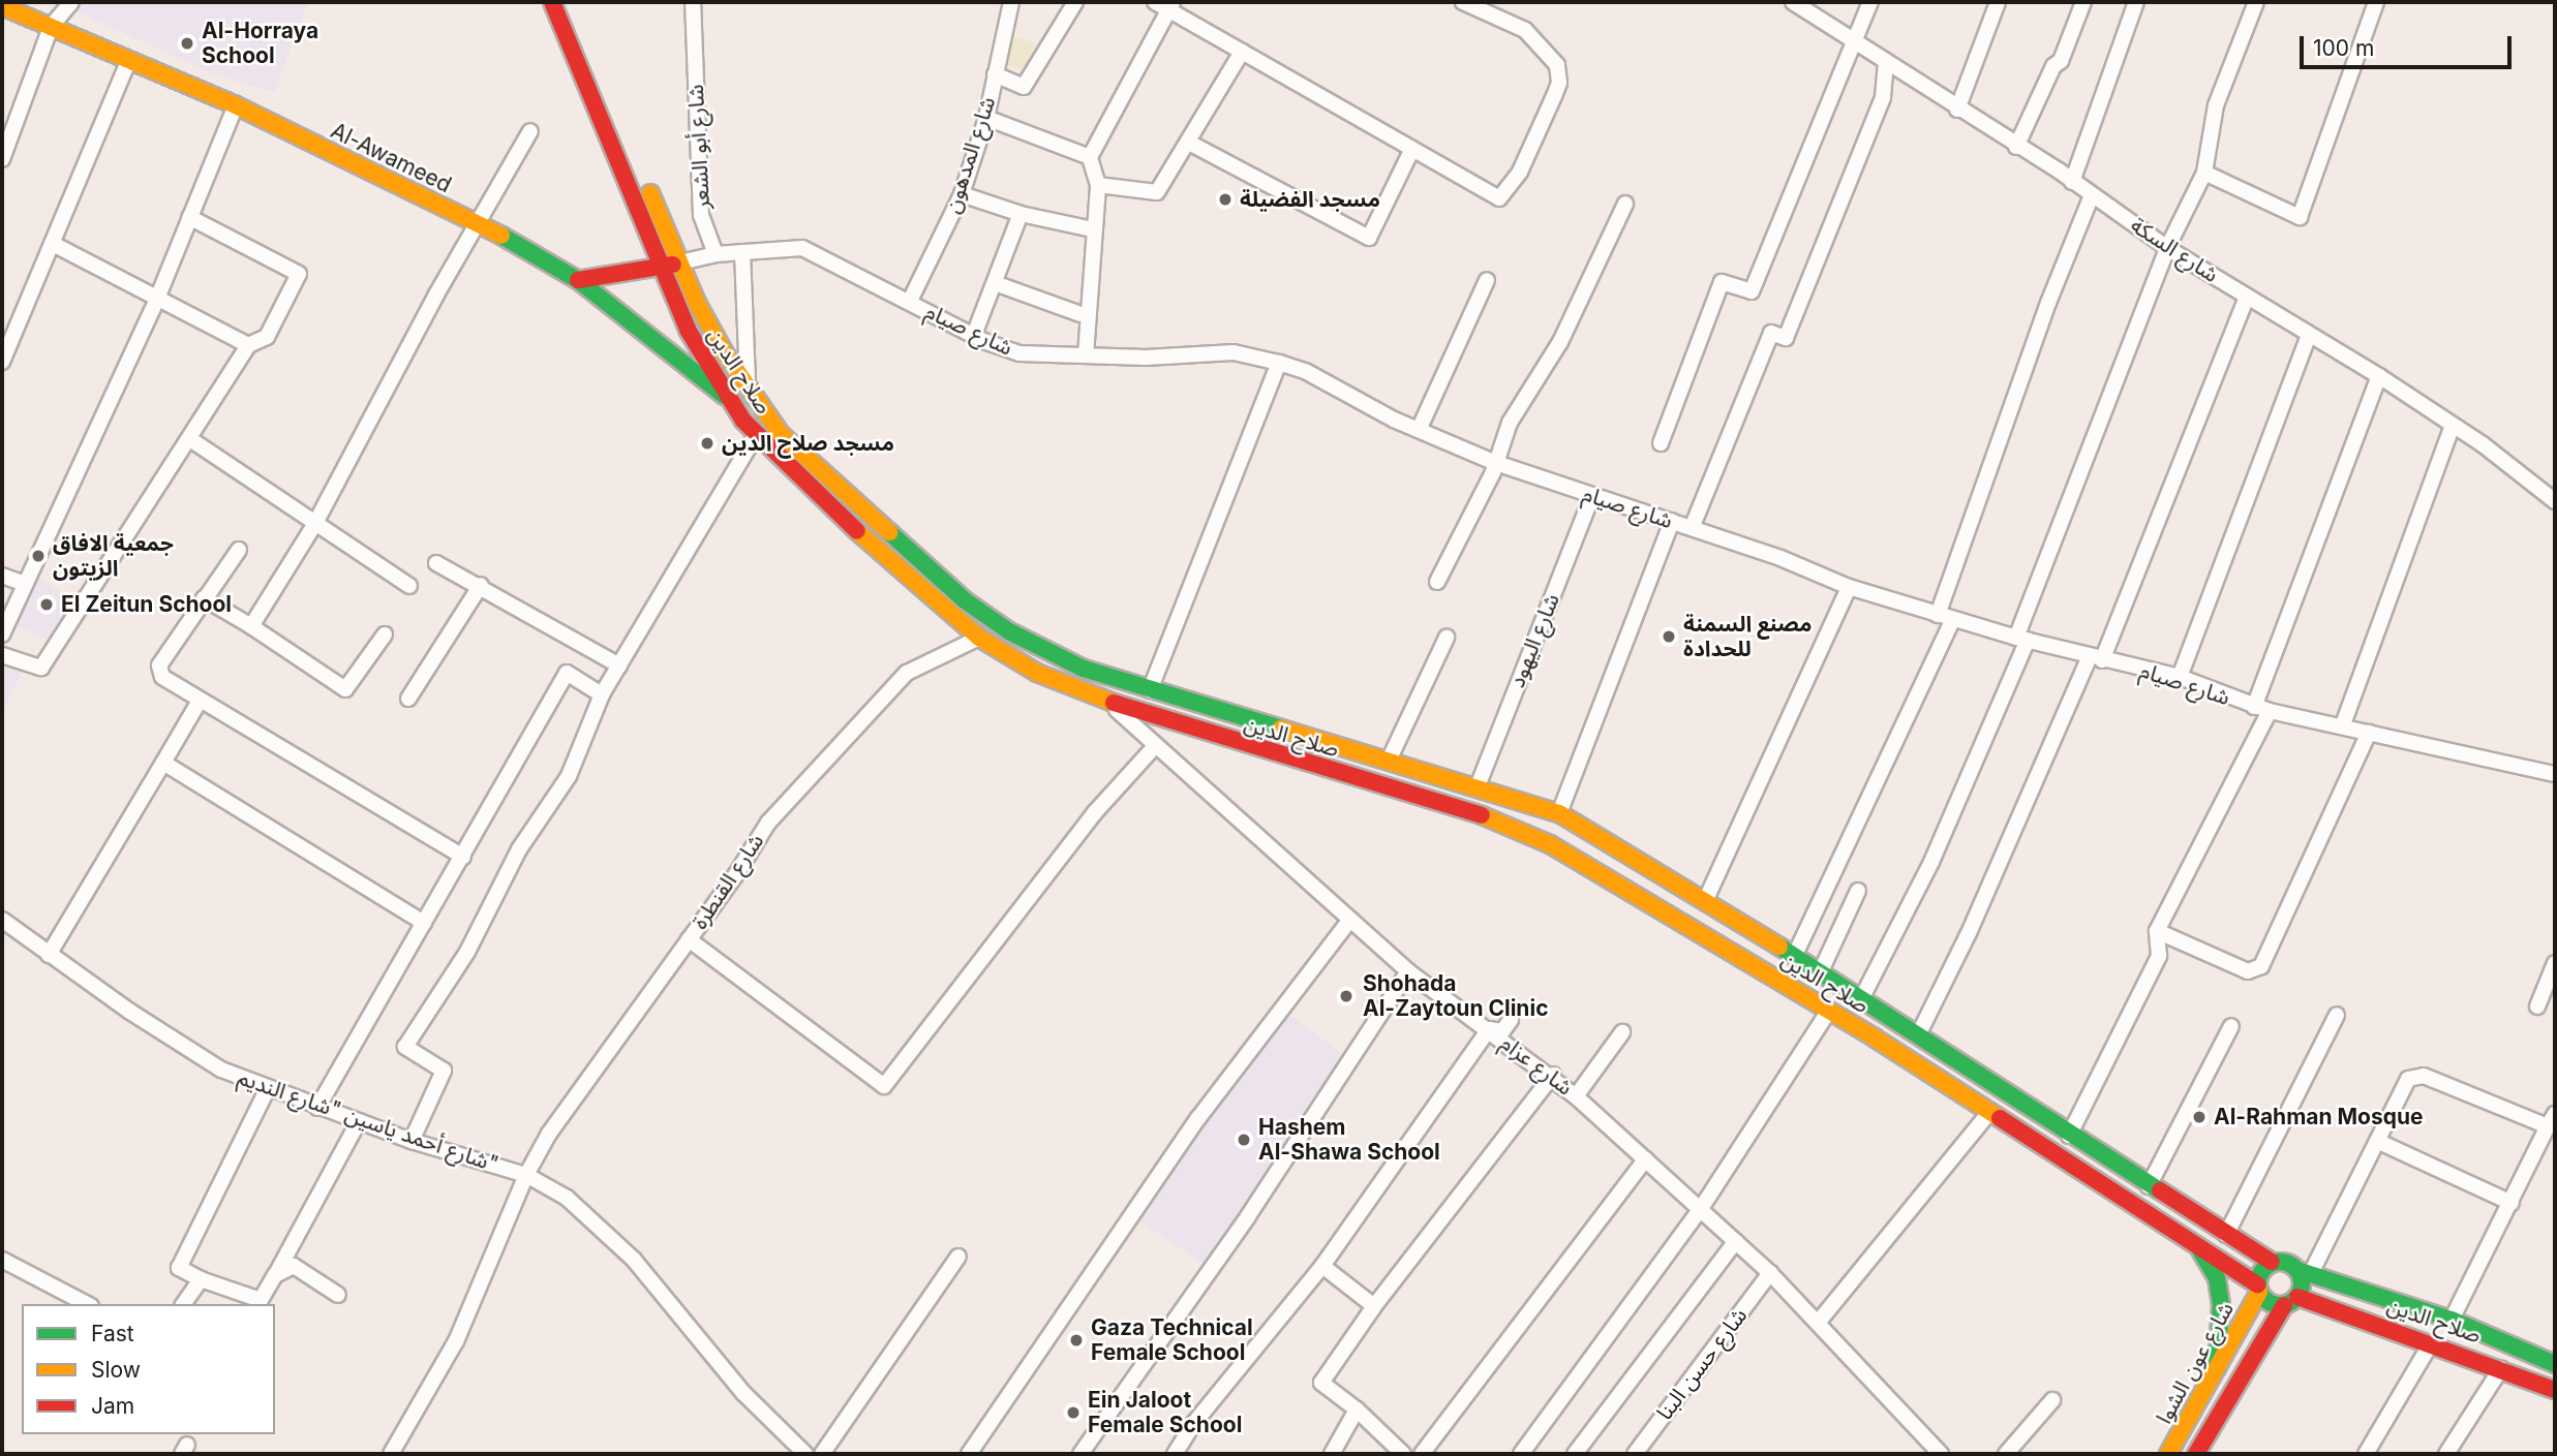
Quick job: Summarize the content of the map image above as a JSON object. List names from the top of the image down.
{
  "streets": {
    "main road": ["Al-Awameed", "صلاح الدين", "شارع عون الشوا"],
    "street": [
      "شارع أبو الشعر",
      "شارع المدهون",
      "شارع السكة",
      "شارع صيام",
      "شارع اليهود",
      "شارع القنطرة",
      "شارع عزام",
      "شارع أحمد ياسين \"شارع النديم\"",
      "شارع حسن البنا"
    ]
  },
  "crossings": [
    ["شارع أبو الشعر", "شارع صيام"],
    ["شارع المدهون", "شارع صيام"],
    ["Al-Awameed", "صلاح الدين"],
    ["شارع صيام", "شارع اليهود"],
    ["صلاح الدين", "شارع اليهود"],
    ["صلاح الدين", "شارع القنطرة"],
    ["صلاح الدين", "شارع عزام"],
    ["صلاح الدين", "شارع عون الشوا"],
    ["شارع القنطرة", "شارع أحمد ياسين \"شارع النديم\""],
    ["شارع عزام", "شارع حسن البنا"]
  ],
  "places": [
    "Al-Horraya School",
    "مسجد الفضيلة",
    "مسجد صلاح الدين",
    "جمعية الافاق الزيتون",
    "El Zeitun School",
    "مصنع السمنة للحدادة",
    "Shohada Al-Zaytoun Clinic",
    "Al-Rahman Mosque",
    "Hashem Al-Shawa School",
    "Gaza Technical Female School",
    "Ein Jaloot Female School"
  ],
  "legend": ["Fast", "Slow", "Jam"],
  "scale_bar": "100 m"
}
